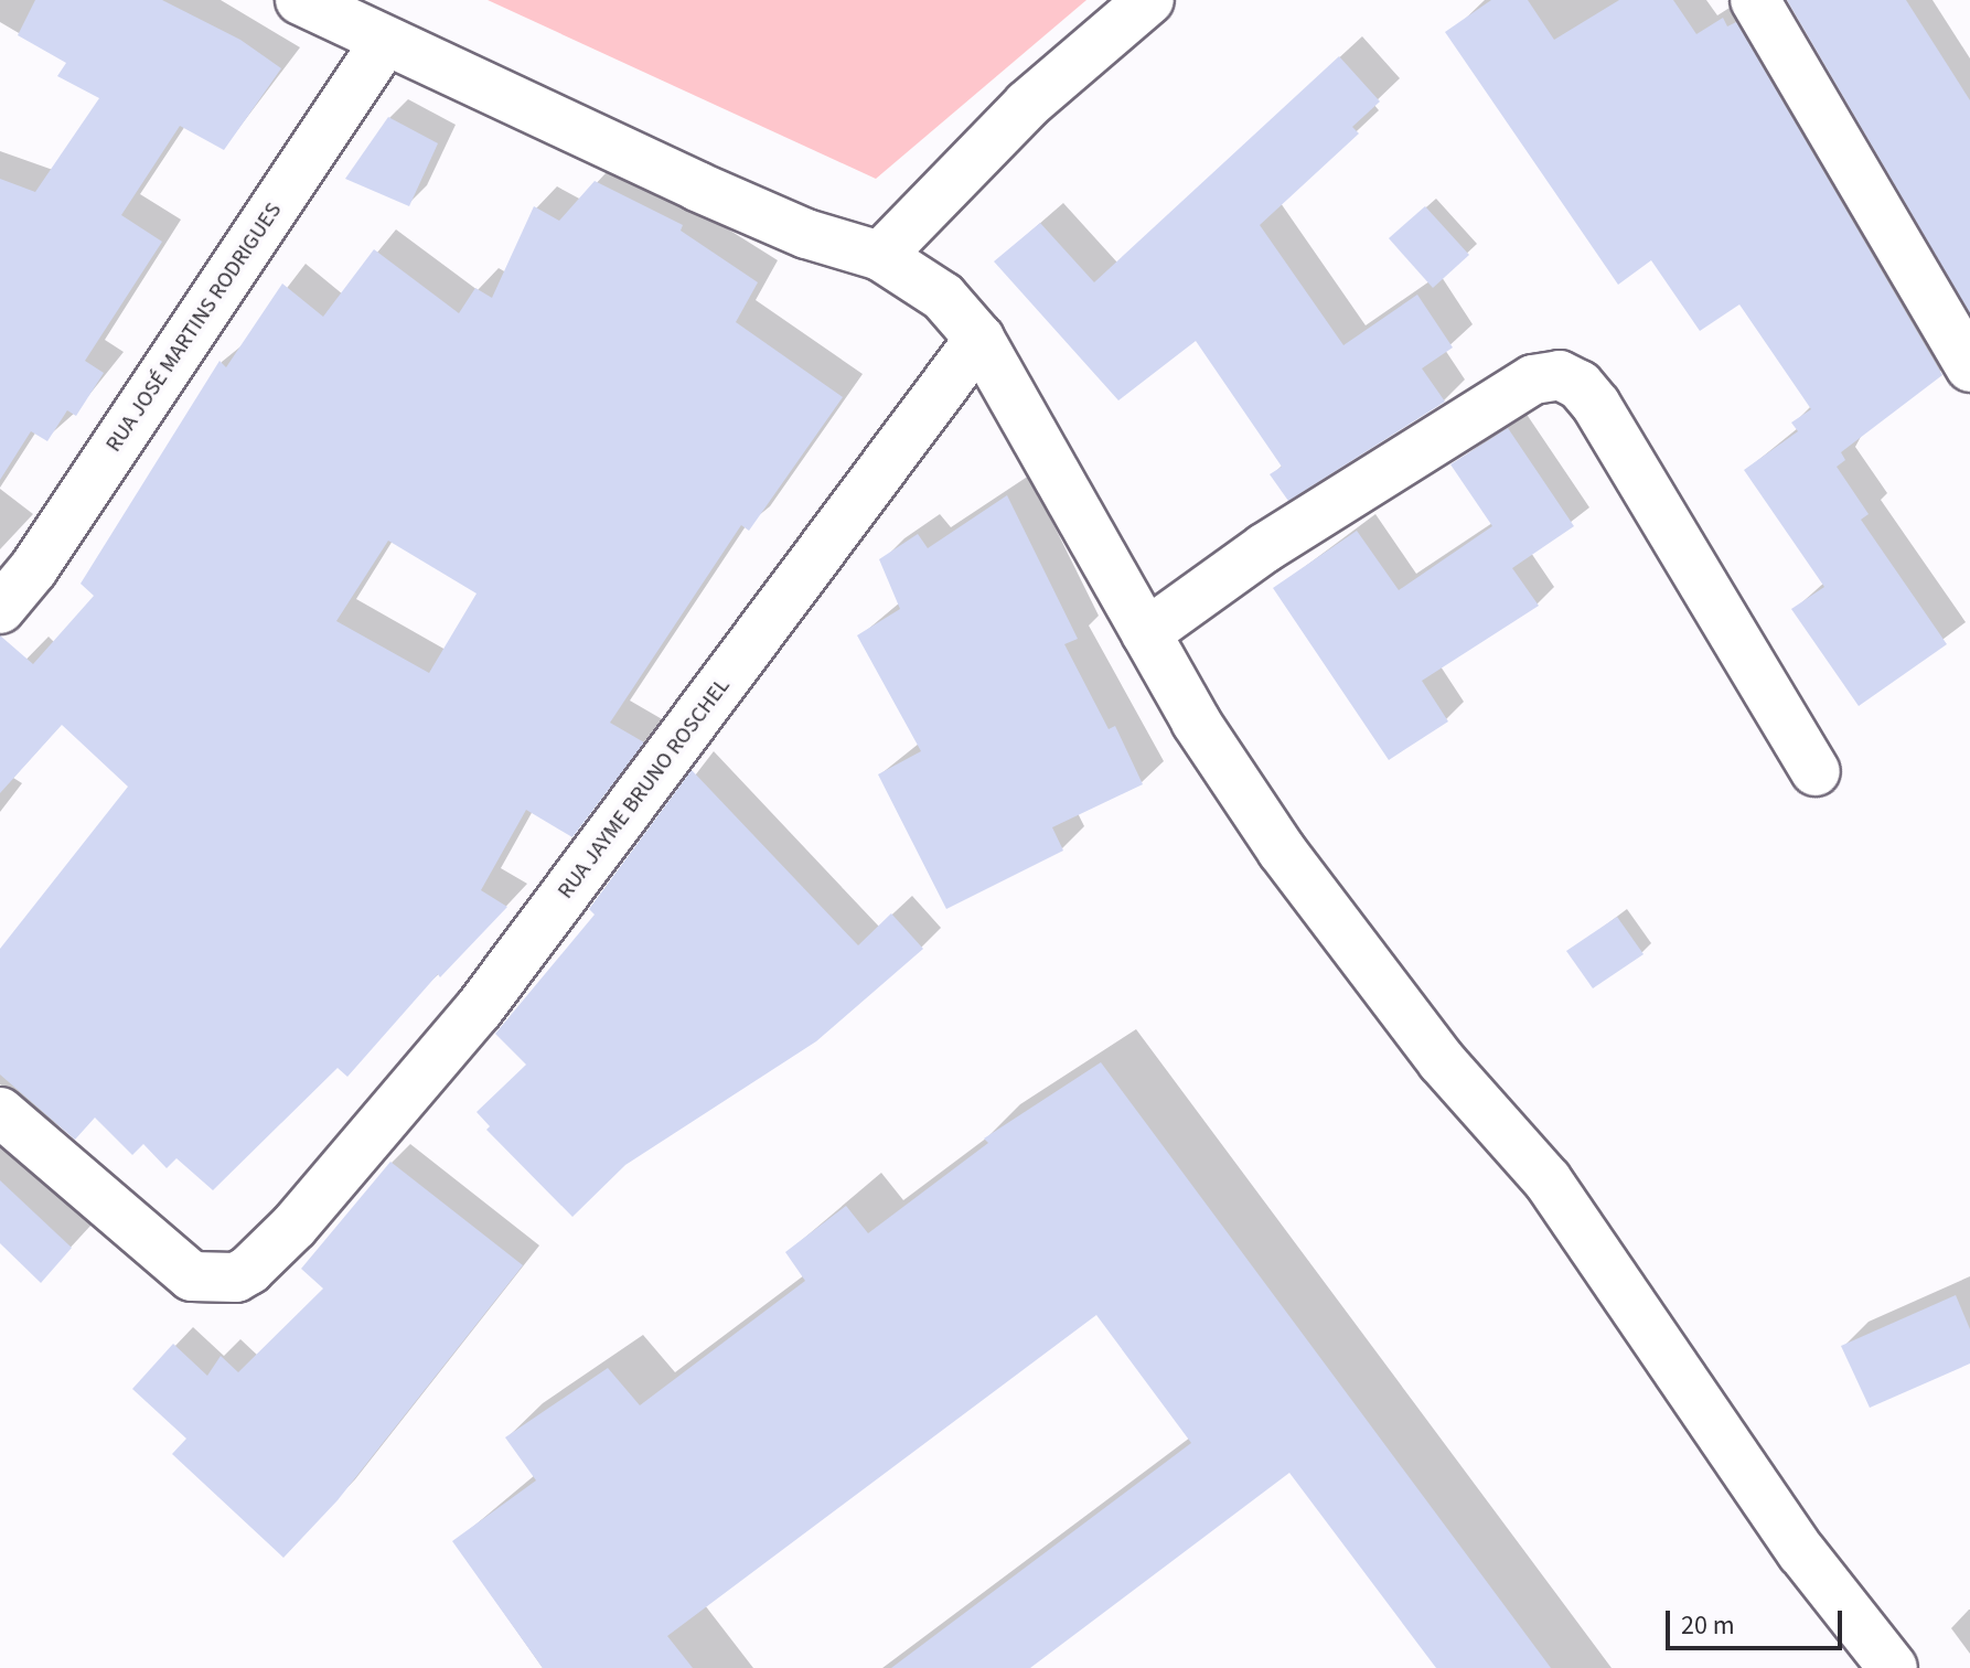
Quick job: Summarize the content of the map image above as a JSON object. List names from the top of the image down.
{
  "streets": {
    "street": ["RUA JOSÉ MARTINS RODRIGUES", "RUA JAYME BRUNO ROSCHEL"]
  },
  "scale_bar": "20 m"
}
